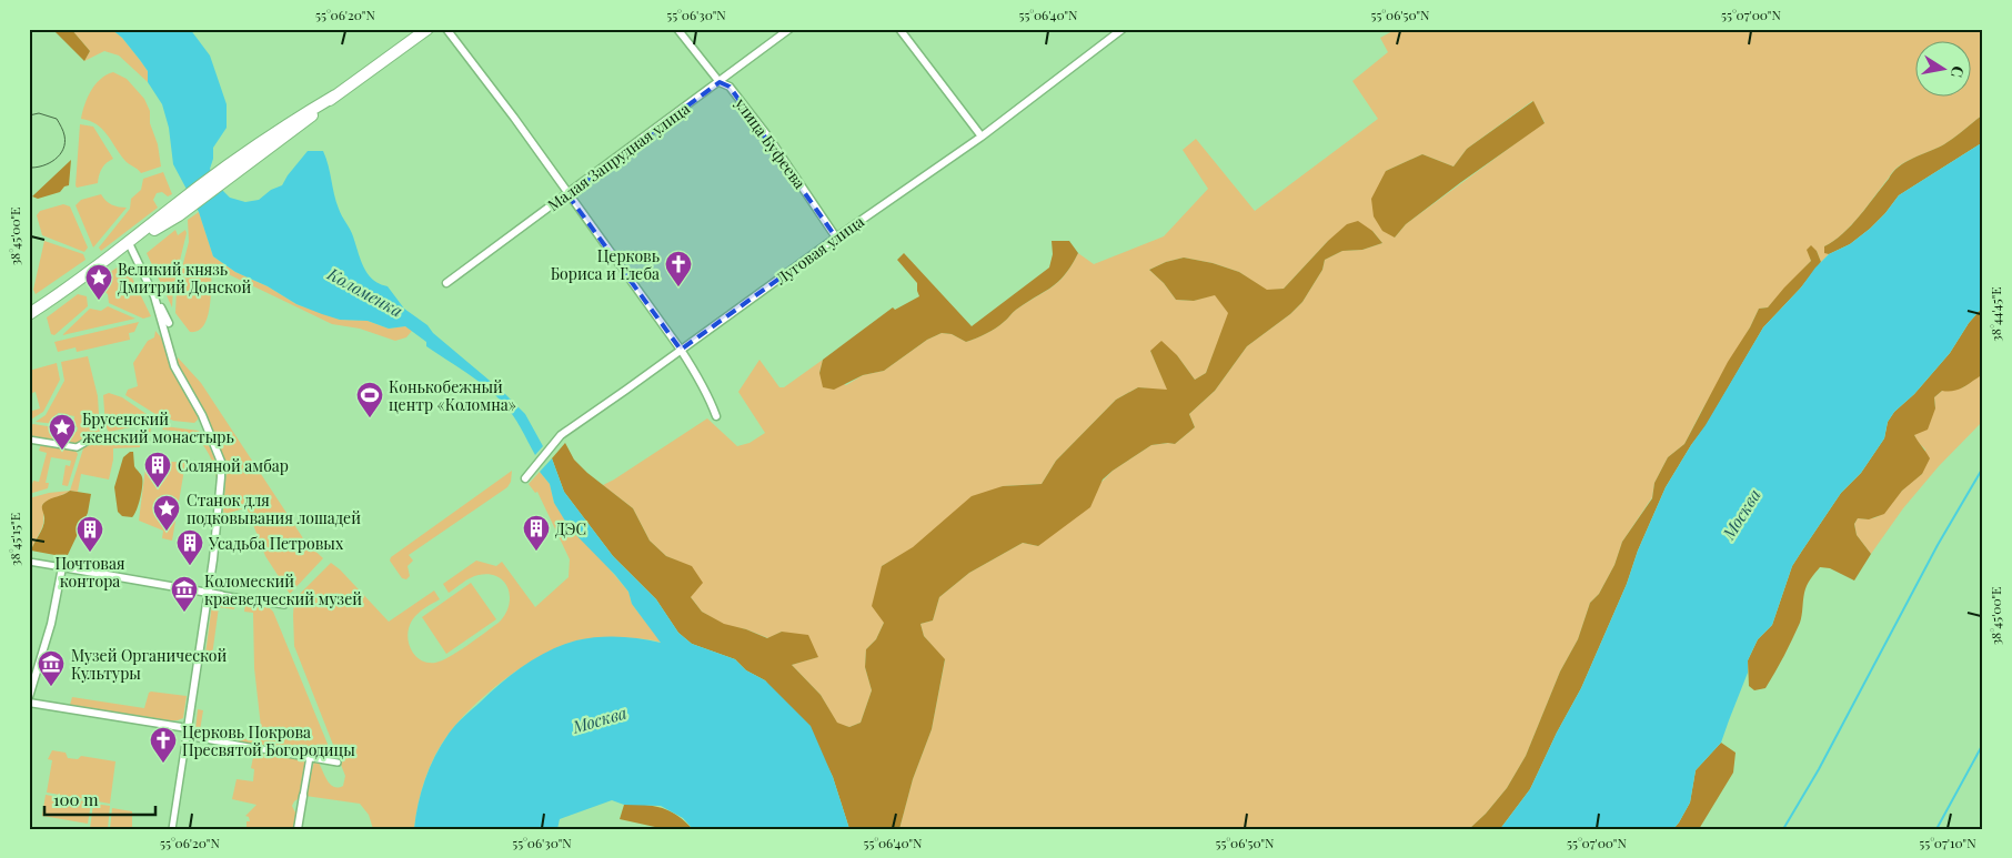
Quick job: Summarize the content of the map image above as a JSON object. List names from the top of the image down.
{
  "streets": {
    "street": ["улица Буфеева", "Малая Запрудная улица", "Луговая улица"]
  },
  "crossings": [
    ["улица Буфеева", "Малая Запрудная улица"],
    ["улица Буфеева", "Луговая улица"]
  ],
  "water": ["Коломенка", "Москва"],
  "places": {
    "church": ["Церковь Бориса и Глеба", "Церковь Покрова Пресвятой Богородицы"],
    "place": ["Великий князь Дмитрий Донской", "Брусенский женский монастырь", "Станок для подковывания лошадей"],
    "sports": ["Конькобежный центр «Коломна»"],
    "building": [
      "Соляной амбар",
      "ДЭС",
      "Почтовая контора",
      "Усадьба Петровых"
    ],
    "museum": ["Коломеский краеведческий музей", "Музей Органической Культуры"]
  },
  "scale_bar": "100 m",
  "north": "right",
  "coordinates": [
    "55°06'20\"N",
    "55°06'30\"N",
    "55°06'40\"N",
    "55°06'50\"N",
    "55°07'00\"N",
    "38°45'00\"E",
    "38°44'45\"E",
    "38°45'15\"E",
    "55°07'10\"N"
  ]
}
